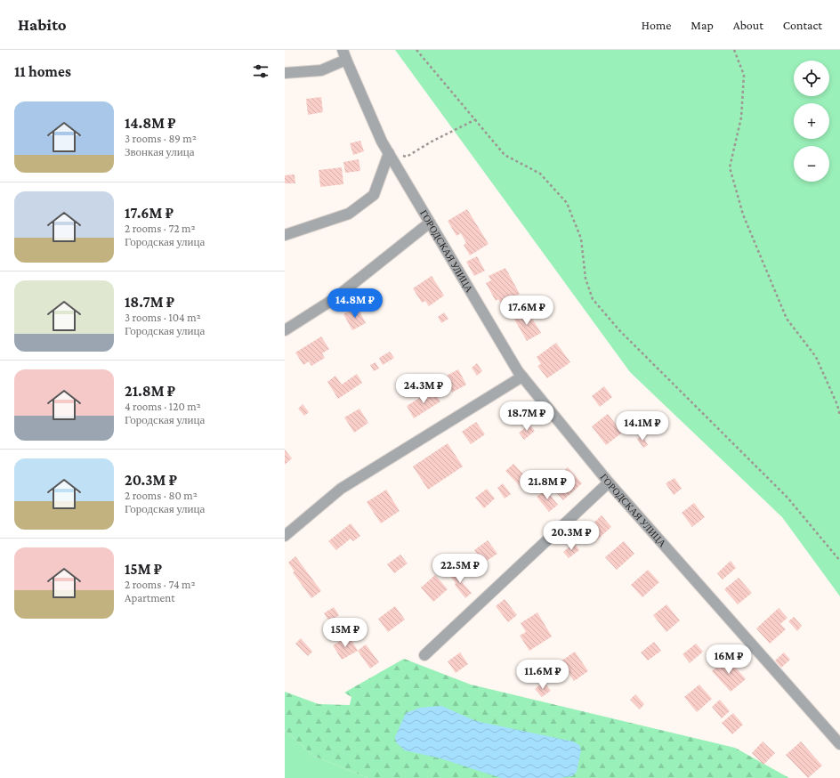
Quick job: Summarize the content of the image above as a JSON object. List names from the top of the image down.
{
  "streets": {
    "street": ["ГОРОДСКАЯ УЛИЦА"]
  },
  "page": {
    "header": "Habito",
    "nav": [
      "Home",
      "Map",
      "About",
      "Contact"
    ],
    "heading": "11 homes",
    "map_buttons": ["+", "−"],
    "list": [
      {
        "name": "14.8M ₽",
        "note": "3 rooms · 89 m² · Звонкая улица"
      },
      {
        "name": "17.6M ₽",
        "note": "2 rooms · 72 m² · Городская улица"
      },
      {
        "name": "18.7M ₽",
        "note": "3 rooms · 104 m² · Городская улица"
      },
      {
        "name": "21.8M ₽",
        "note": "4 rooms · 120 m² · Городская улица"
      },
      {
        "name": "20.3M ₽",
        "note": "2 rooms · 80 m² · Городская улица"
      },
      {
        "name": "15M ₽",
        "note": "2 rooms · 74 m² · Apartment"
      }
    ],
    "price": [
      "14.8M ₽",
      "17.6M ₽",
      "24.3M ₽",
      "18.7M ₽",
      "14.1M ₽",
      "21.8M ₽",
      "20.3M ₽",
      "22.5M ₽",
      "15M ₽",
      "16M ₽",
      "11.6M ₽"
    ]
  }
}
